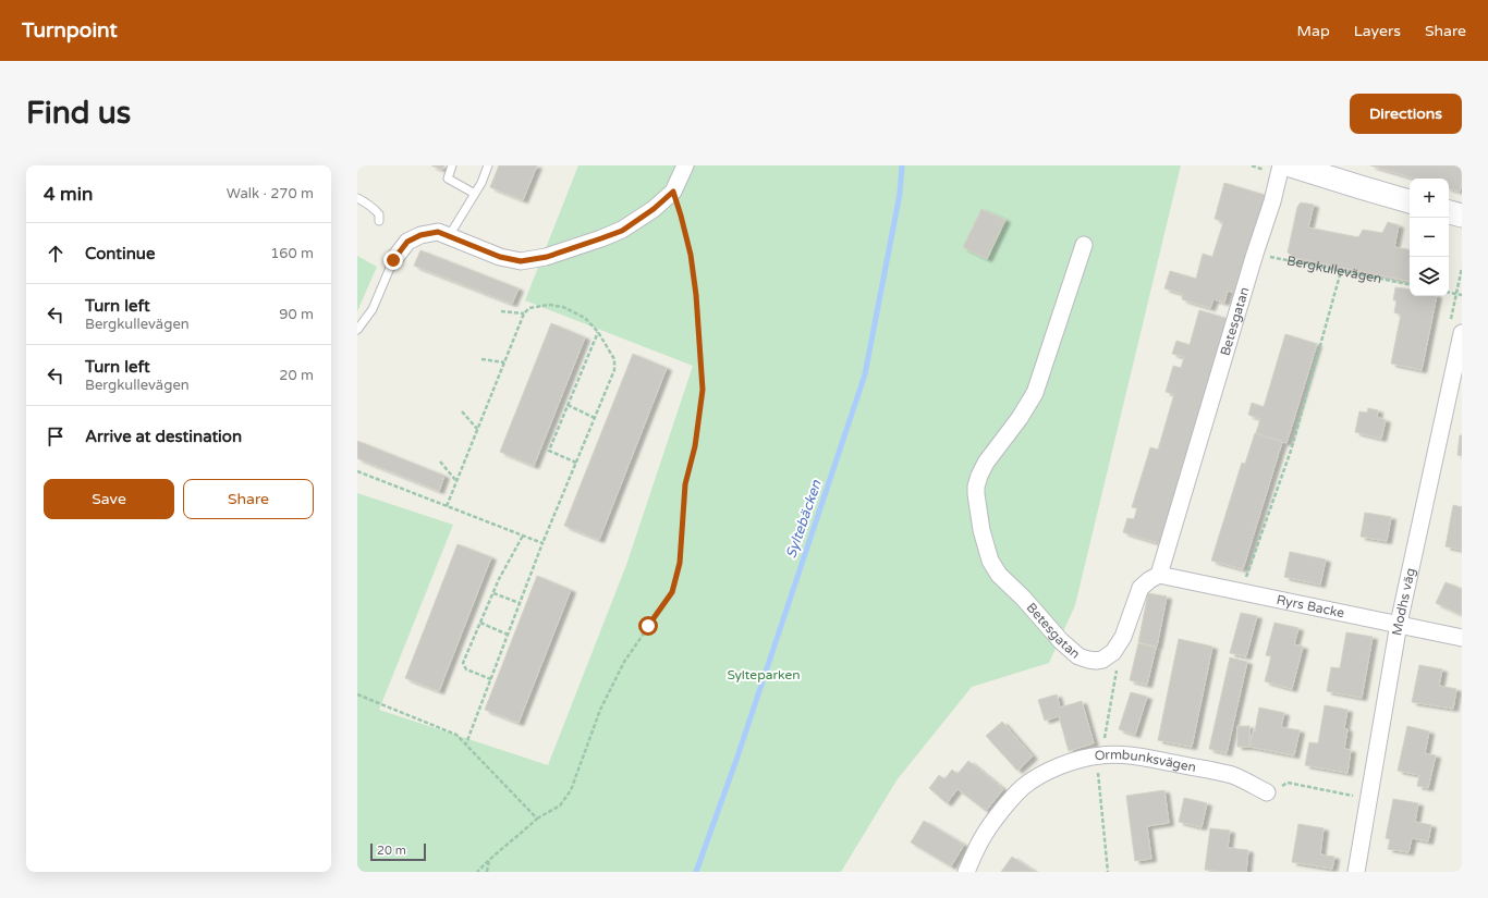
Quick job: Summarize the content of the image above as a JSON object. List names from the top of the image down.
{
  "streets": {
    "street": [
      "Betesgatan",
      "Modhs väg",
      "Ryrs Backe",
      "Ormbunksvägen"
    ],
    "path": ["Bergkullevägen"]
  },
  "crossings": [
    ["Bergkullevägen", "Betesgatan"],
    ["Betesgatan", "Ryrs Backe"],
    ["Modhs väg", "Ryrs Backe"]
  ],
  "water": ["Syltebäcken"],
  "parks": ["Sylteparken"],
  "scale_bar": "20 m",
  "page": {
    "header": "Turnpoint",
    "nav": ["Map", "Layers", "Share"],
    "buttons": [
      "Directions",
      ["Save", "Share"]
    ],
    "title": "Find us",
    "heading": ["4 min", "Walk · 270 m"],
    "map_buttons": ["+", "−"],
    "list": [
      ["Continue", "160 m"],
      ["Turn left", "Bergkullevägen", "90 m"],
      ["Turn left", "Bergkullevägen", "20 m"],
      "Arrive at destination"
    ],
    "scale": "20 m"
  }
}
